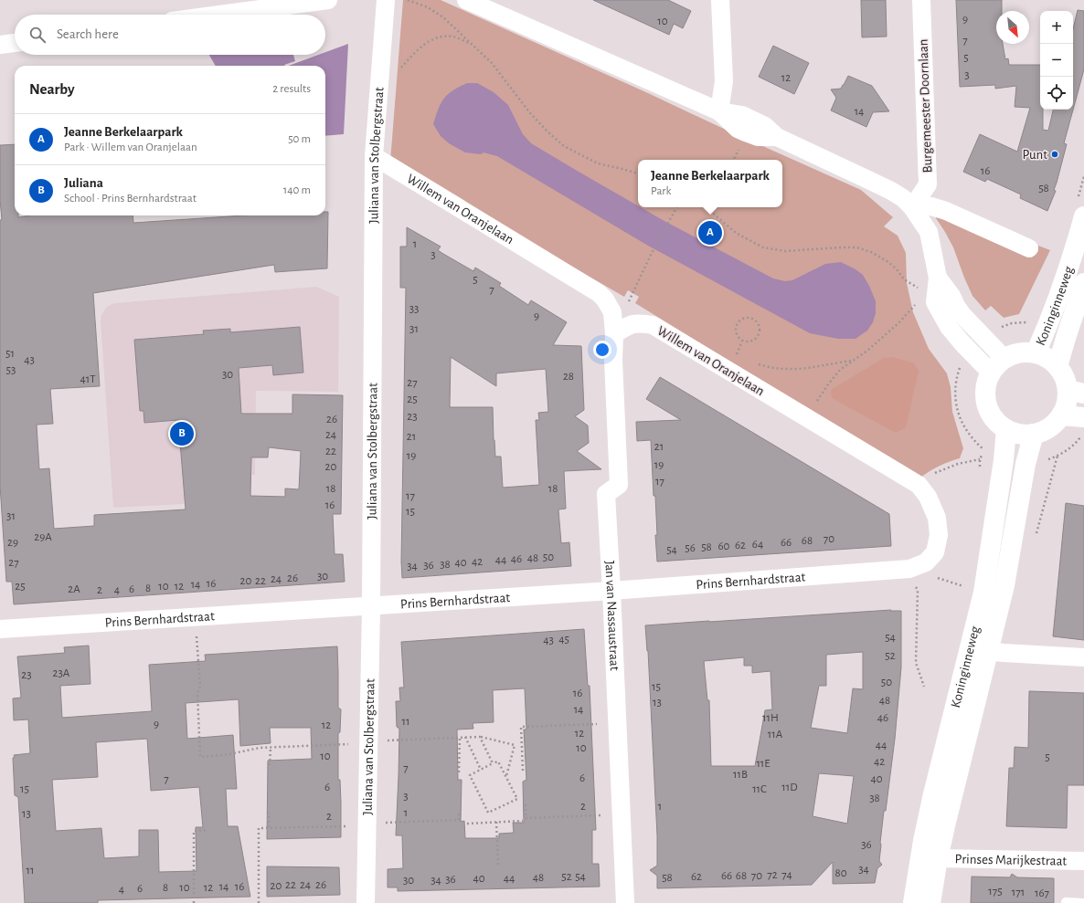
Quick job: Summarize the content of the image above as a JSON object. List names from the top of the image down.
{
  "streets": {
    "main road": ["Koninginneweg"],
    "street": [
      "Burgemeester Doornlaan",
      "Juliana van Stolbergstraat",
      "Willem van Oranjelaan",
      "Prins Bernhardstraat",
      "Jan van Nassaustraat",
      "Prinses Marijkestraat"
    ]
  },
  "crossings": [
    ["Juliana van Stolbergstraat", "Willem van Oranjelaan"],
    ["Juliana van Stolbergstraat", "Prins Bernhardstraat"],
    ["Willem van Oranjelaan", "Prins Bernhardstraat"],
    ["Willem van Oranjelaan", "Jan van Nassaustraat"],
    ["Koninginneweg", "Prinses Marijkestraat"],
    ["Prins Bernhardstraat", "Jan van Nassaustraat"]
  ],
  "places": ["Punt"],
  "house_numbers": [
    "9",
    "10",
    "7",
    "5",
    "3",
    "12",
    "14",
    "16",
    "58",
    "1",
    "3",
    "5",
    "7",
    "33",
    "9",
    "31",
    "51",
    "43",
    "53",
    "30",
    "28",
    "41T",
    "27",
    "25",
    "23",
    "26",
    "24",
    "21",
    "21",
    "22",
    "19",
    "19",
    "20",
    "17",
    "18",
    "18",
    "17",
    "16",
    "15",
    "31",
    "29A",
    "70",
    "68",
    "29",
    "66",
    "64",
    "62",
    "60",
    "58",
    "56",
    "54",
    "50",
    "48",
    "46",
    "44",
    "42",
    "27",
    "40",
    "38",
    "36",
    "34",
    "30",
    "26",
    "24",
    "20",
    "22",
    "16",
    "14",
    "25",
    "10",
    "12",
    "8",
    "2A",
    "6",
    "2",
    "4",
    "54",
    "45",
    "43",
    "52",
    "23A",
    "23",
    "50",
    "15",
    "16",
    "48",
    "13",
    "14",
    "11H",
    "46",
    "11",
    "9",
    "12",
    "12",
    "11A",
    "44",
    "10",
    "10",
    "5",
    "42",
    "11E",
    "7",
    "11B",
    "6",
    "7",
    "40",
    "6",
    "11D",
    "15",
    "11C",
    "3",
    "38",
    "2",
    "1",
    "1",
    "13",
    "2",
    "36",
    "34",
    "11",
    "80",
    "72",
    "74",
    "66",
    "68",
    "70",
    "52",
    "54",
    "62",
    "48",
    "58",
    "40",
    "44",
    "36",
    "30",
    "34",
    "22",
    "24",
    "26",
    "20",
    "14",
    "16",
    "8",
    "10",
    "12",
    "6",
    "4",
    "175",
    "171",
    "167"
  ],
  "north": "bottom right",
  "page": {
    "map_buttons": ["+", "−"],
    "search": "Search here",
    "heading": ["Nearby", "2 results"],
    "list": [
      {
        "mark": "A",
        "name": "Jeanne Berkelaarpark",
        "note": "Park · Willem van Oranjelaan",
        "value": "50 m"
      },
      {
        "mark": "B",
        "name": "Juliana",
        "note": "School · Prins Bernhardstraat",
        "value": "140 m"
      }
    ],
    "popup": ["Jeanne Berkelaarpark", "Park"],
    "pins": ["A", "B"]
  }
}
